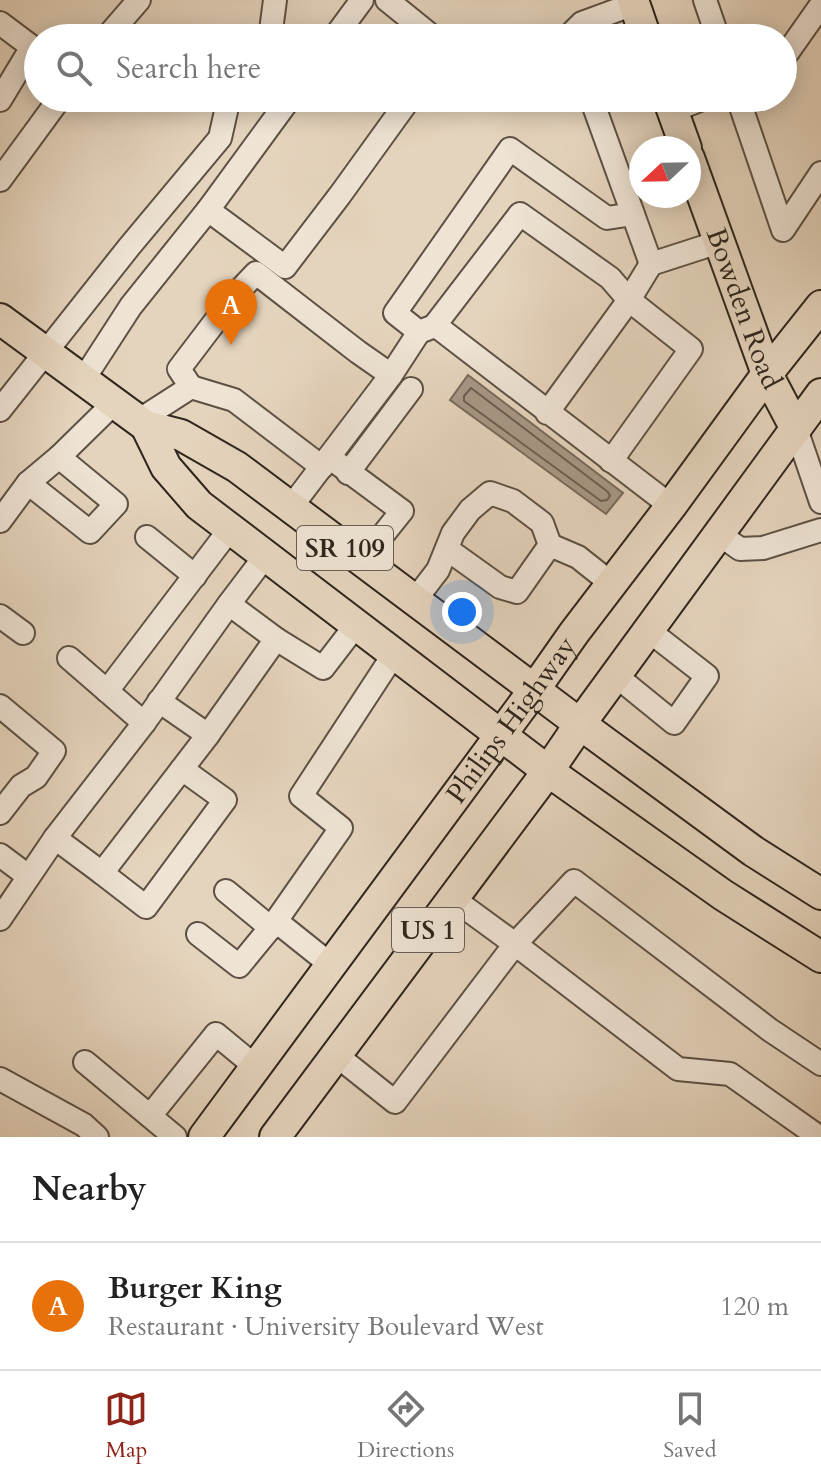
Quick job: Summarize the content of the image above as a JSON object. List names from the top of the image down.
{
  "streets": {
    "main road": [
      "Bowden Road",
      "SR 109",
      "Philips Highway",
      "US 1"
    ]
  },
  "crossings": [
    ["Bowden Road", "Philips Highway"],
    ["SR 109", "Philips Highway"]
  ],
  "north": "left",
  "page": {
    "search": "Search here",
    "pins": "A",
    "heading": "Nearby",
    "list": [
      {
        "mark": "A",
        "name": "Burger King",
        "note": "Restaurant · University Boulevard West",
        "value": "120 m"
      }
    ],
    "nav": ["Map", "Directions", "Saved"]
  }
}
